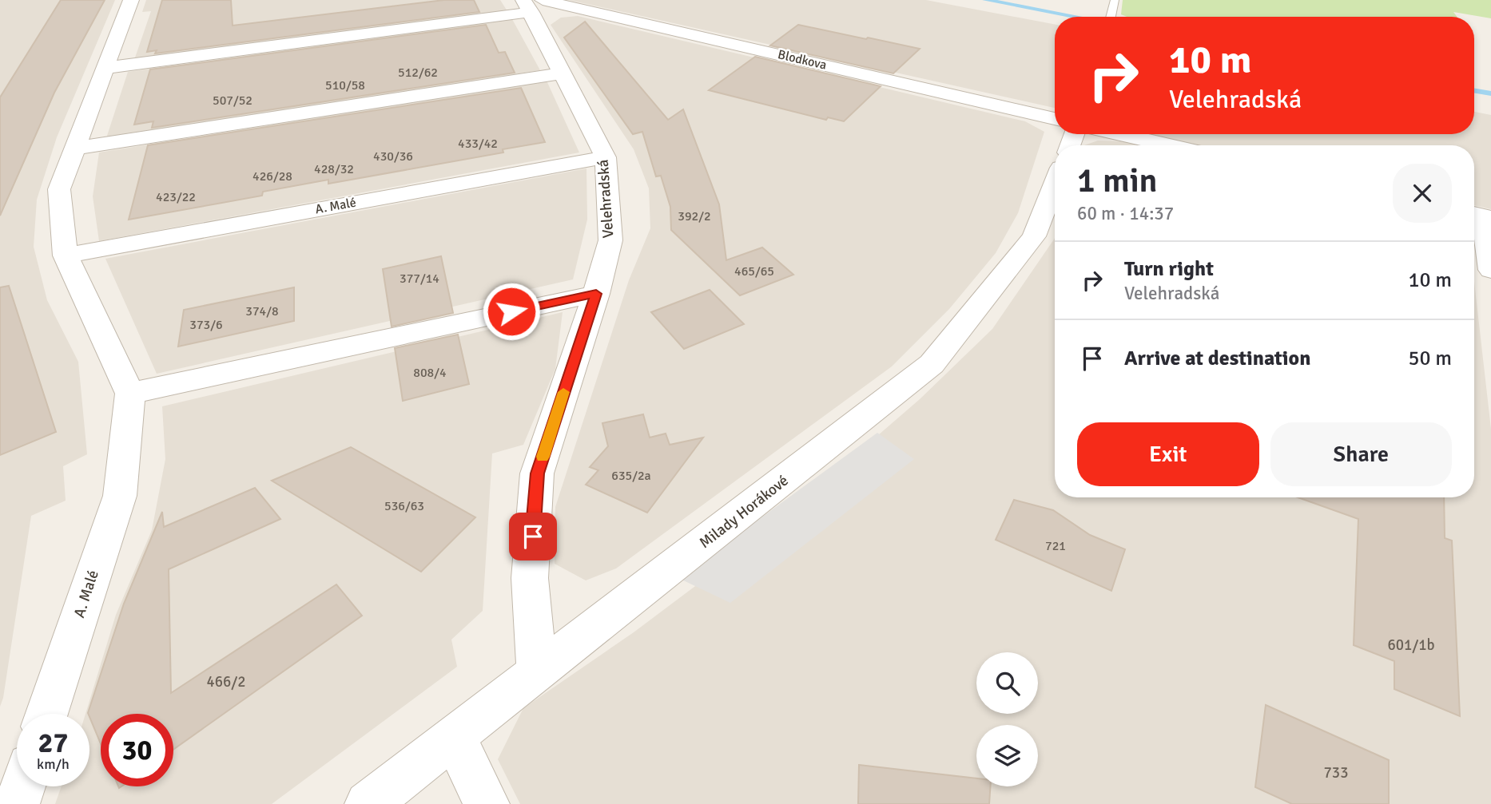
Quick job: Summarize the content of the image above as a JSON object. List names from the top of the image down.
{
  "streets": {
    "street": [
      "Blodkova",
      "Velehradská",
      "A. Malé",
      "Milady Horákové"
    ]
  },
  "crossings": [
    ["Blodkova", "Velehradská"],
    ["Velehradská", "A. Malé"],
    ["Velehradská", "Milady Horákové"]
  ],
  "house_numbers": [
    "512/62",
    "510/58",
    "507/52",
    "433/42",
    "430/36",
    "428/32",
    "426/28",
    "423/22",
    "392/2",
    "465/65",
    "377/14",
    "374/8",
    "373/6",
    "808/4",
    "635/2a",
    "536/63",
    "721",
    "601/1b",
    "466/2",
    "733"
  ],
  "page": {
    "turn": ["10 m", "Velehradská"],
    "heading": ["1 min", "60 m · 14:37"],
    "list": [
      {
        "name": "Turn right",
        "note": "Velehradská",
        "value": "10 m"
      },
      {
        "name": "Arrive at destination",
        "value": "50 m"
      }
    ],
    "buttons": ["Exit", "Share"],
    "speed": "27 km/h",
    "limit": "30"
  }
}
